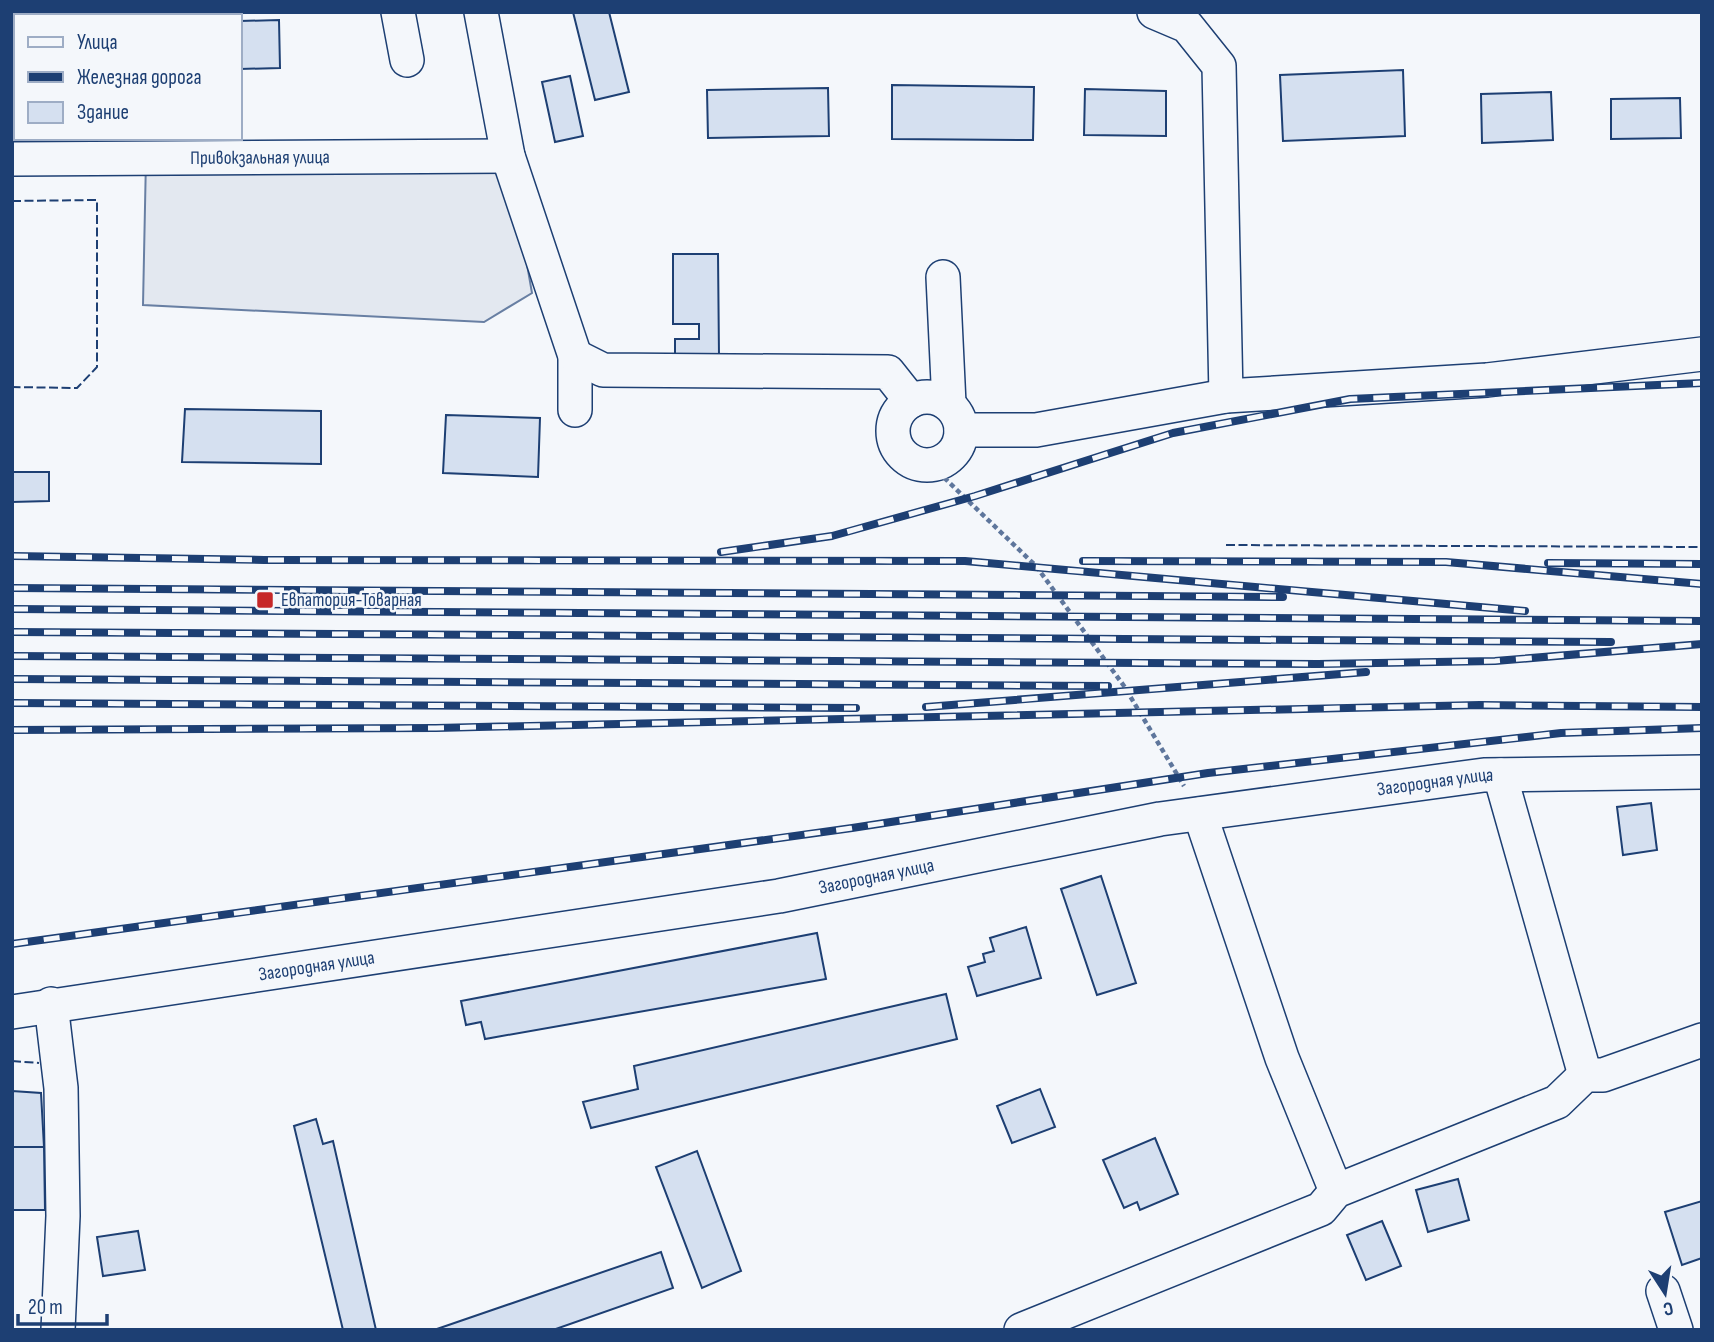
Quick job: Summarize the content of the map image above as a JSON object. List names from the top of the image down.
{
  "streets": {
    "street": ["Привокзальная улица", "Загородная улица"]
  },
  "places": {
    "transit": ["Евпатория-Товарная"]
  },
  "legend": ["Улица", "Железная дорога", "Здание"],
  "scale_bar": "20 m",
  "north": "bottom"
}
